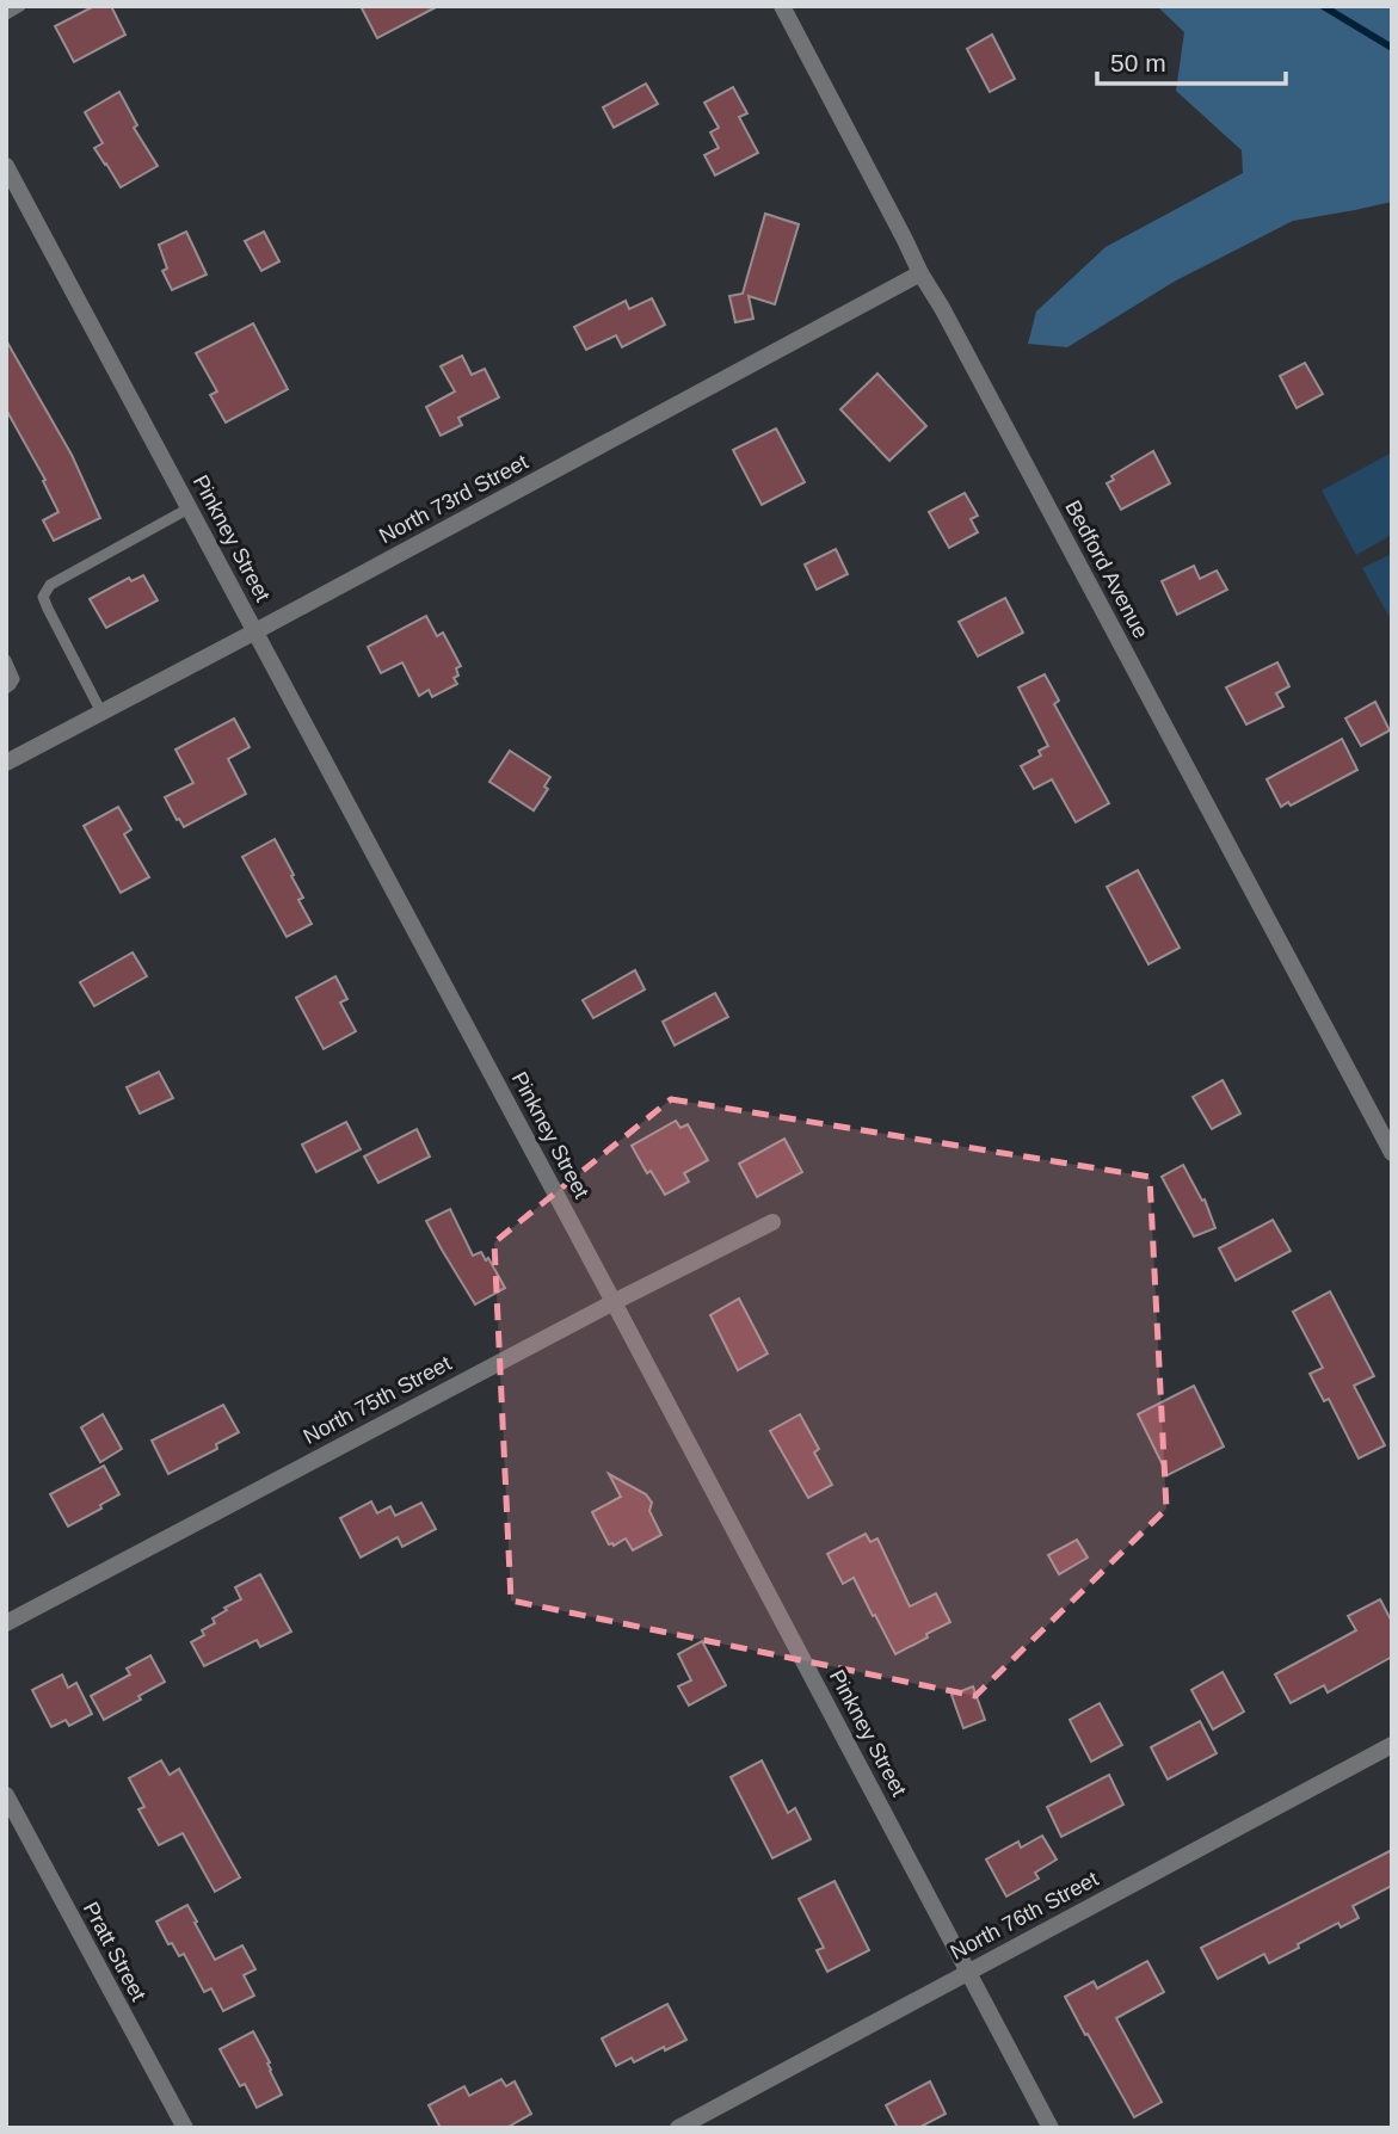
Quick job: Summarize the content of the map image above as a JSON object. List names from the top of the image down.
{
  "streets": {
    "street": [
      "North 73rd Street",
      "Pinkney Street",
      "Bedford Avenue",
      "North 75th Street",
      "North 76th Street",
      "Pratt Street"
    ]
  },
  "crossings": [
    ["North 73rd Street", "Pinkney Street"],
    ["North 73rd Street", "Bedford Avenue"],
    ["Pinkney Street", "North 75th Street"],
    ["Pinkney Street", "North 76th Street"]
  ],
  "scale_bar": "50 m"
}
